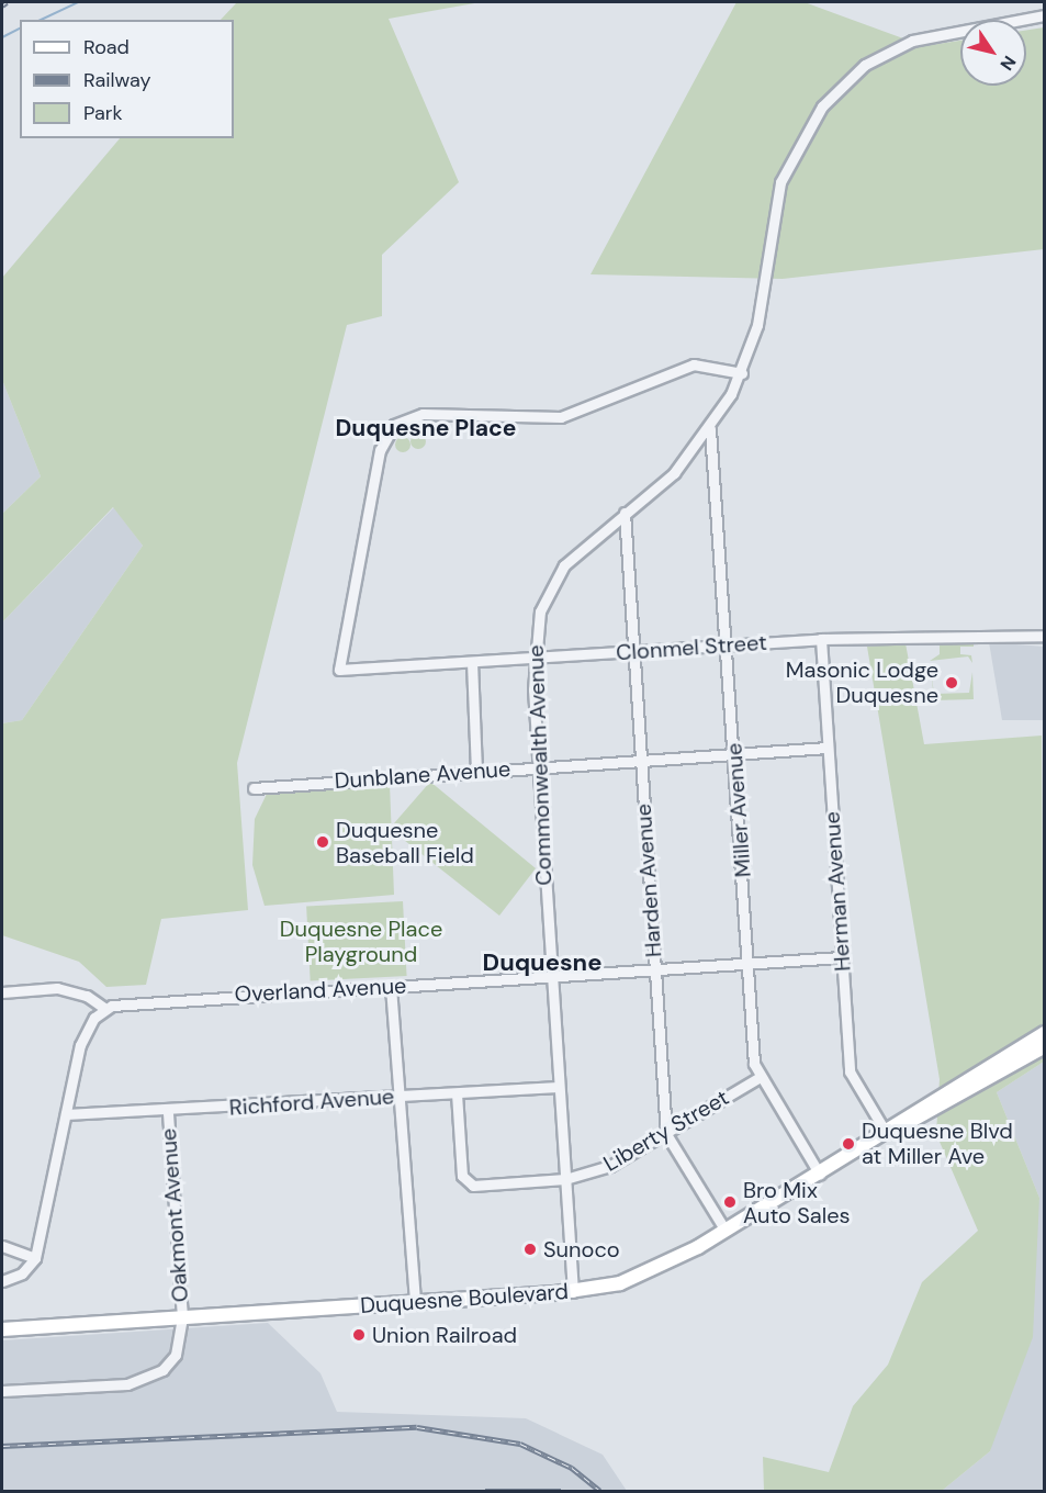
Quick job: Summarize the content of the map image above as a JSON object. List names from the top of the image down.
{
  "streets": {
    "main road": ["Duquesne Boulevard"],
    "street": [
      "Clonmel Street",
      "Commonwealth Avenue",
      "Dunblane Avenue",
      "Miller Avenue",
      "Harden Avenue",
      "Herman Avenue",
      "Overland Avenue",
      "Richford Avenue",
      "Liberty Street",
      "Oakmont Avenue"
    ]
  },
  "crossings": [
    ["Clonmel Street", "Commonwealth Avenue"],
    ["Clonmel Street", "Miller Avenue"],
    ["Clonmel Street", "Harden Avenue"],
    ["Clonmel Street", "Herman Avenue"],
    ["Commonwealth Avenue", "Dunblane Avenue"],
    ["Commonwealth Avenue", "Miller Avenue"],
    ["Commonwealth Avenue", "Harden Avenue"],
    ["Commonwealth Avenue", "Overland Avenue"],
    ["Commonwealth Avenue", "Richford Avenue"],
    ["Commonwealth Avenue", "Liberty Street"],
    ["Commonwealth Avenue", "Duquesne Boulevard"],
    ["Dunblane Avenue", "Miller Avenue"],
    ["Dunblane Avenue", "Harden Avenue"],
    ["Dunblane Avenue", "Herman Avenue"],
    ["Miller Avenue", "Overland Avenue"],
    ["Miller Avenue", "Liberty Street"],
    ["Miller Avenue", "Duquesne Boulevard"],
    ["Harden Avenue", "Overland Avenue"],
    ["Harden Avenue", "Liberty Street"],
    ["Harden Avenue", "Duquesne Boulevard"],
    ["Herman Avenue", "Overland Avenue"],
    ["Herman Avenue", "Duquesne Boulevard"],
    ["Richford Avenue", "Liberty Street"],
    ["Richford Avenue", "Oakmont Avenue"],
    ["Oakmont Avenue", "Duquesne Boulevard"]
  ],
  "districts": ["Duquesne Place", "Duquesne"],
  "parks": ["Duquesne Place Playground"],
  "places": [
    "Masonic Lodge Duquesne",
    "Duquesne Baseball Field",
    "Duquesne Blvd at Miller Ave",
    "Bro Mix Auto Sales",
    "Sunoco",
    "Union Railroad"
  ],
  "legend": ["Road", "Railway", "Park"],
  "north": "bottom right"
}
